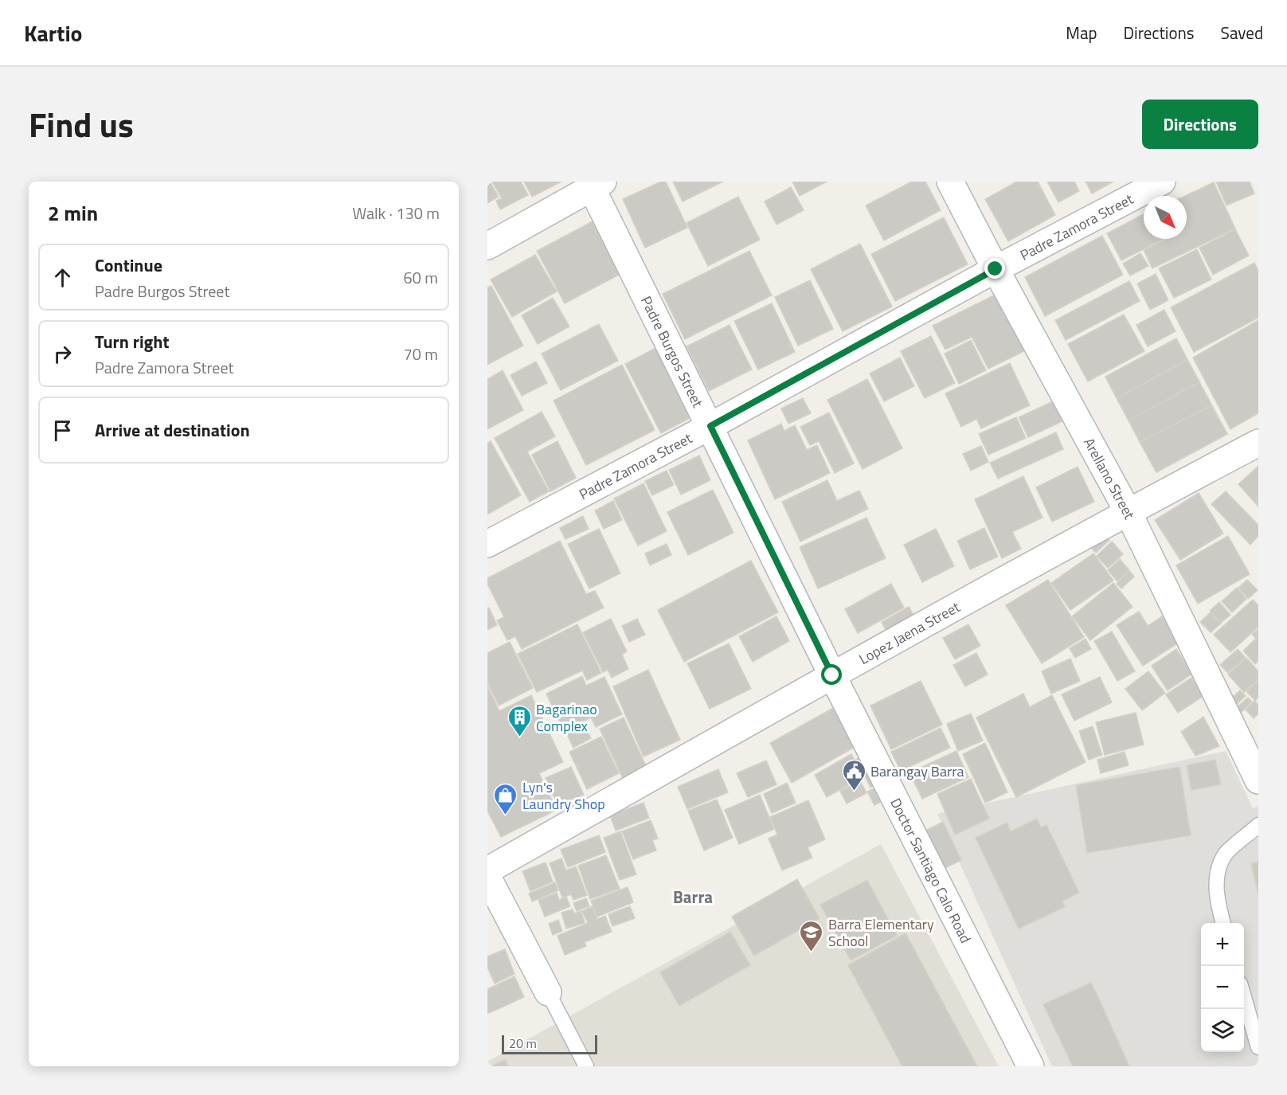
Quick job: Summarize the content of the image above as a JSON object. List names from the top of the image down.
{
  "streets": {
    "street": [
      "Padre Zamora Street",
      "Padre Burgos Street",
      "Arellano Street",
      "Lopez Jaena Street",
      "Doctor Santiago Calo Road"
    ]
  },
  "crossings": [
    ["Padre Zamora Street", "Padre Burgos Street"],
    ["Padre Zamora Street", "Arellano Street"],
    ["Padre Burgos Street", "Lopez Jaena Street"],
    ["Padre Burgos Street", "Doctor Santiago Calo Road"],
    ["Arellano Street", "Lopez Jaena Street"],
    ["Lopez Jaena Street", "Doctor Santiago Calo Road"]
  ],
  "districts": ["Barra"],
  "places": {
    "building": ["Bagarinao Complex"],
    "public building": ["Barangay Barra"],
    "shop": ["Lyn's Laundry Shop"],
    "school or university": ["Barra Elementary School"]
  },
  "scale_bar": "20 m",
  "north": "bottom right",
  "page": {
    "header": "Kartio",
    "nav": ["Map", "Directions", "Saved"],
    "title": "Find us",
    "buttons": "Directions",
    "heading": ["2 min", "Walk · 130 m"],
    "list": [
      ["Continue", "Padre Burgos Street", "60 m"],
      ["Turn right", "Padre Zamora Street", "70 m"],
      "Arrive at destination"
    ],
    "map_buttons": ["+", "−"],
    "scale": "20 m"
  }
}
